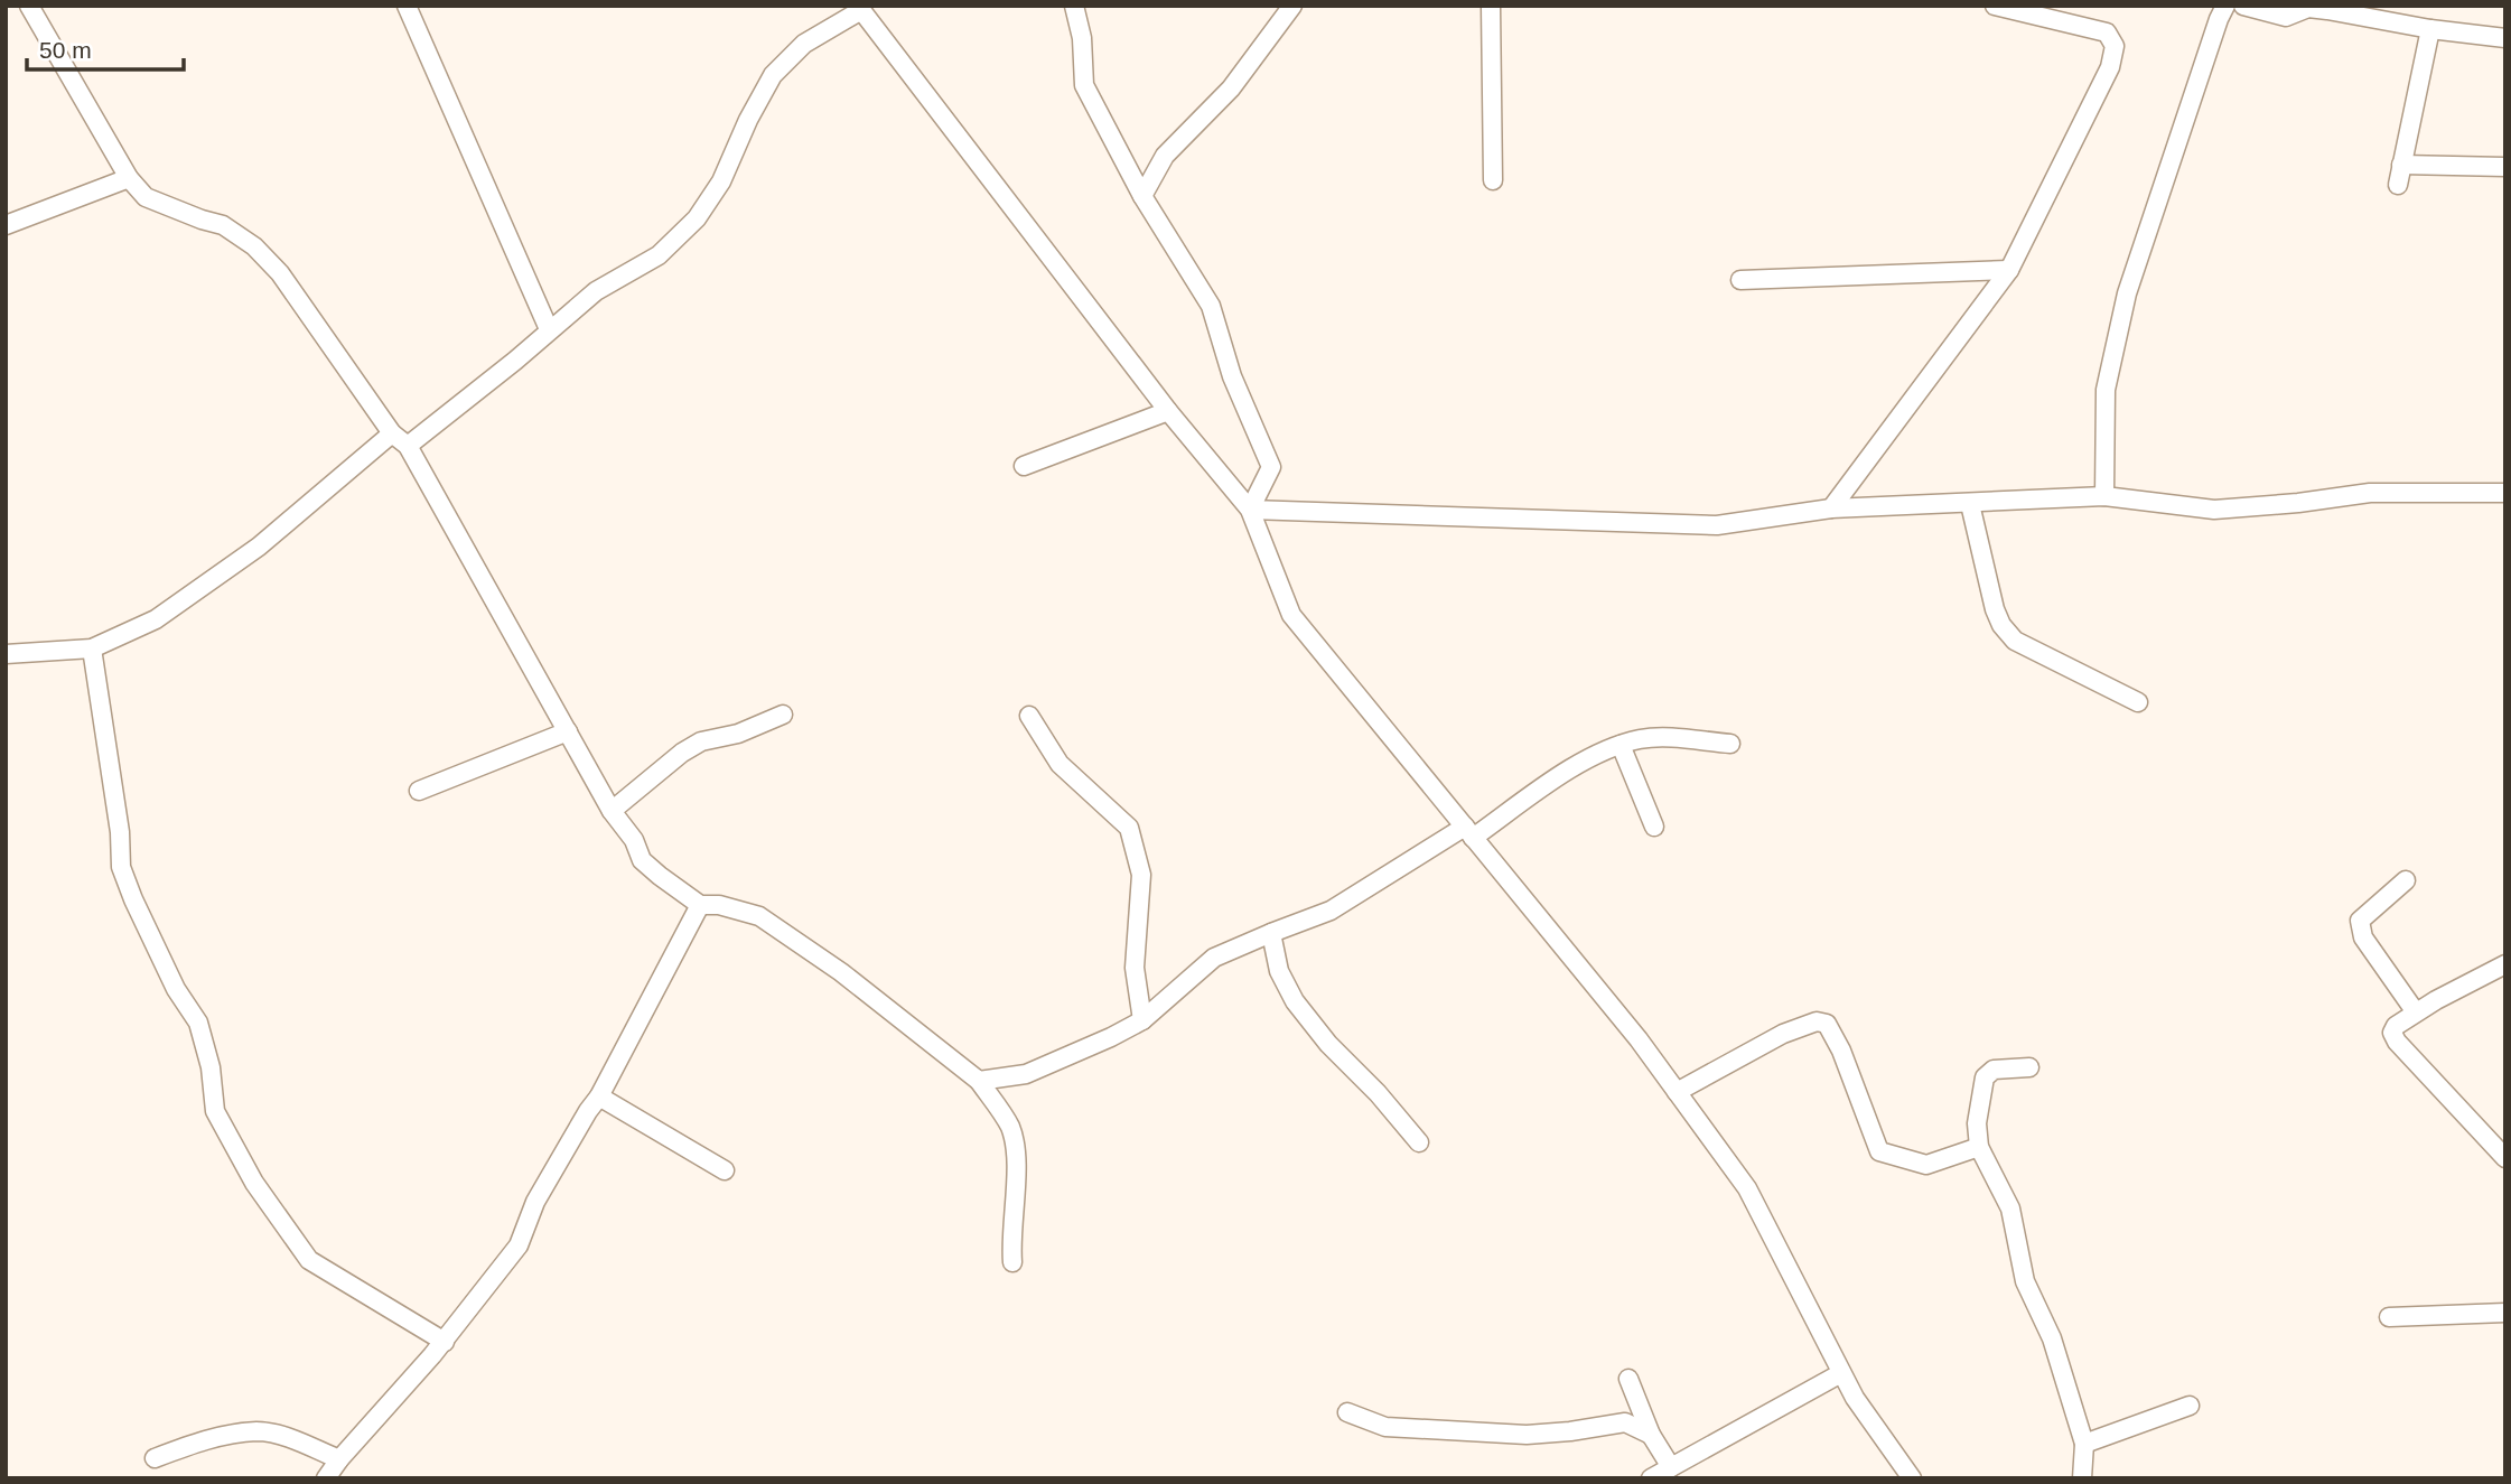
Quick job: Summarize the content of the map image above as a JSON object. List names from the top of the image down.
{
  "scale_bar": "50 m"
}
